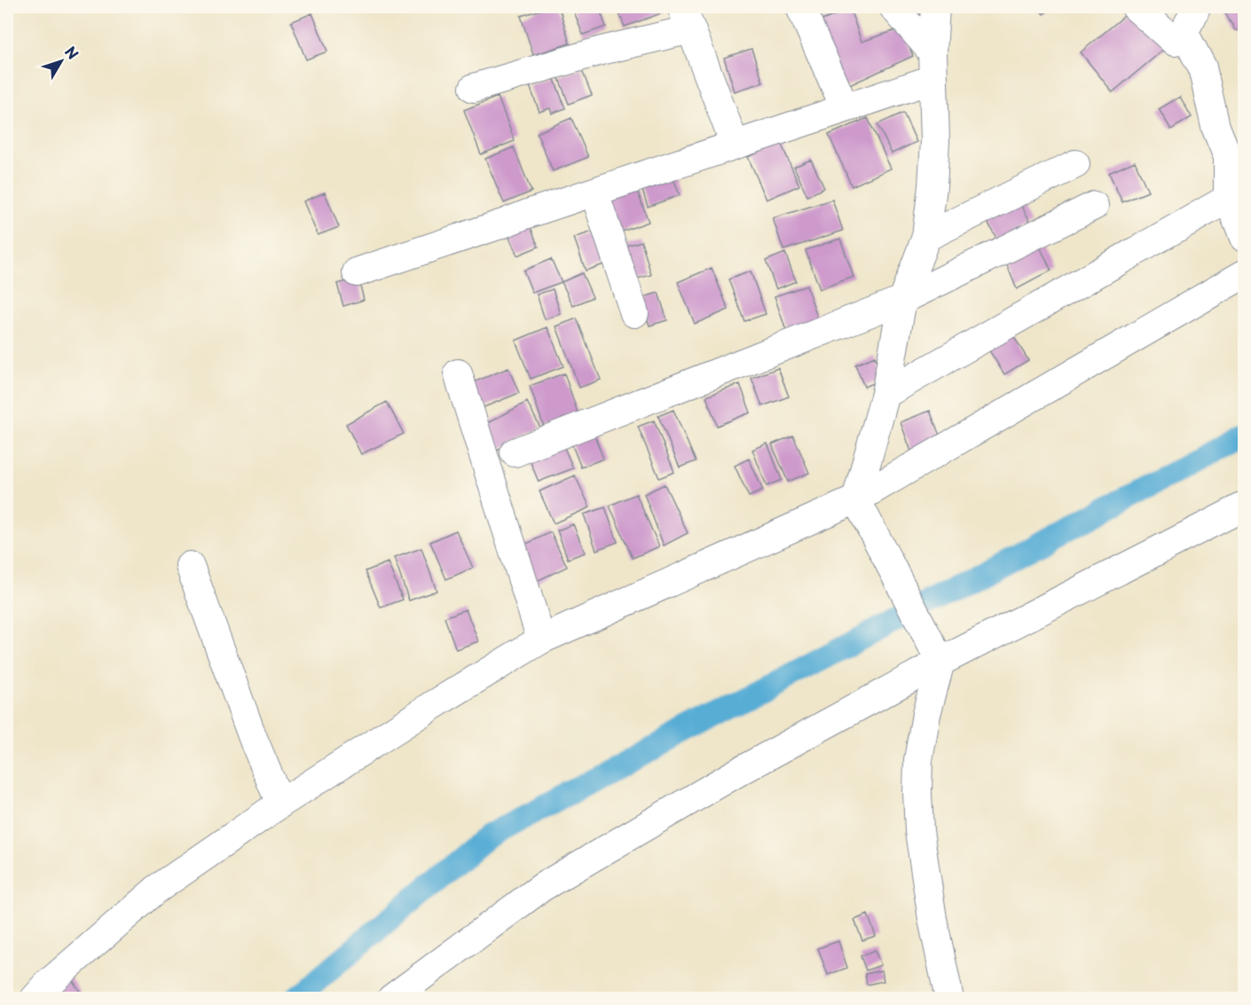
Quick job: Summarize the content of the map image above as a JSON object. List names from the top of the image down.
{
  "north": "top right"
}
